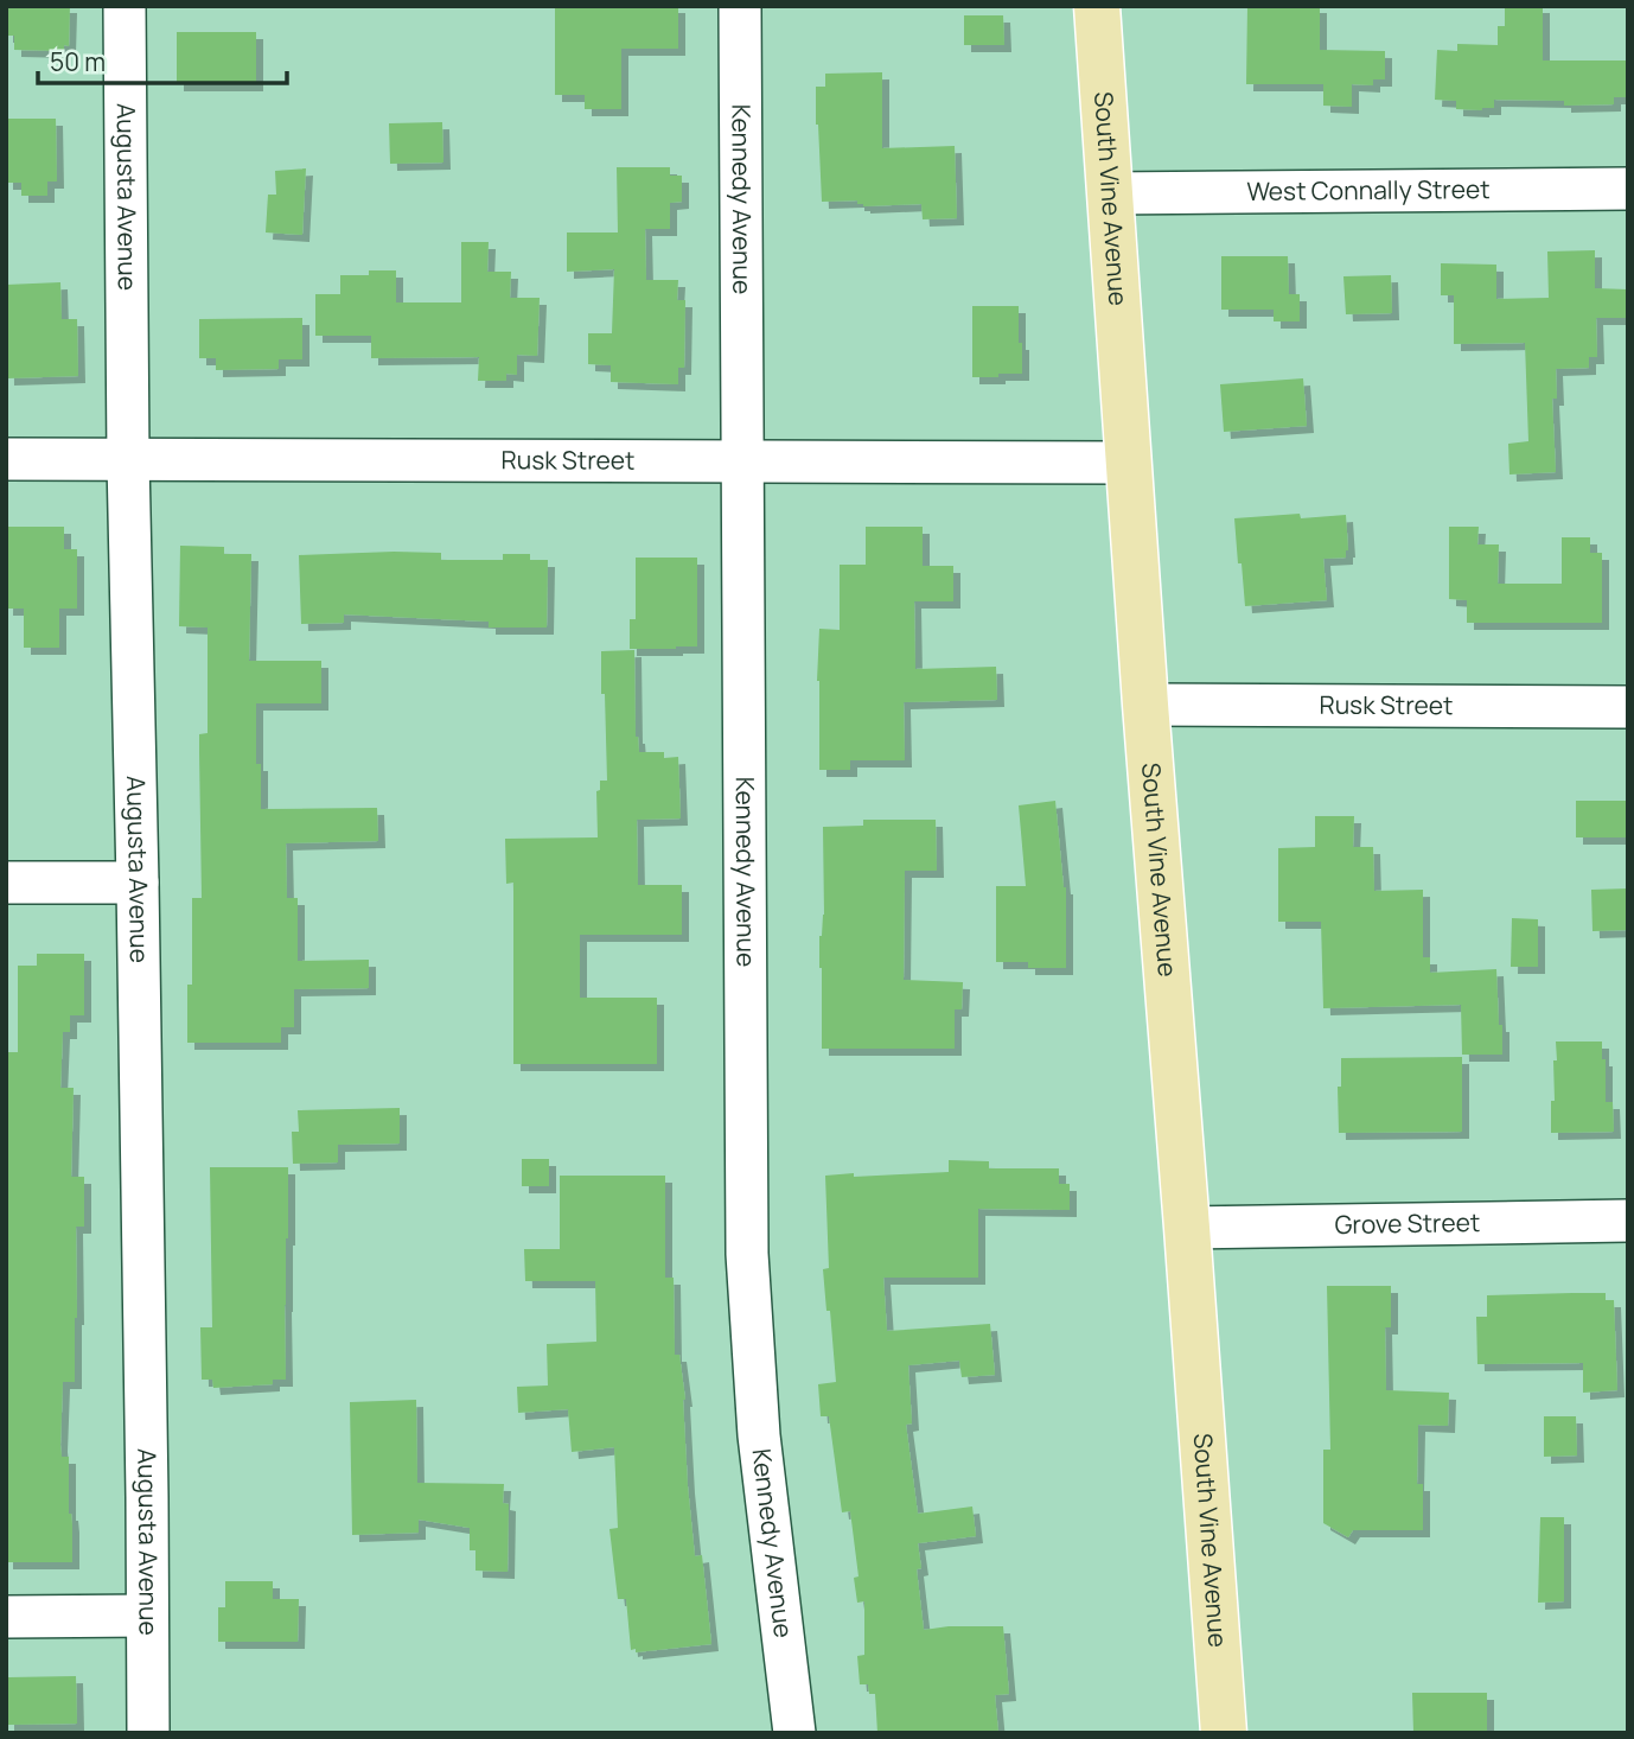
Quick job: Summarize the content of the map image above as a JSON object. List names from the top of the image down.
{
  "streets": {
    "main road": ["South Vine Avenue"],
    "street": [
      "West Connally Street",
      "Augusta Avenue",
      "Kennedy Avenue",
      "Rusk Street",
      "Grove Street"
    ]
  },
  "crossings": [
    ["West Connally Street", "South Vine Avenue"],
    ["Augusta Avenue", "Rusk Street"],
    ["Kennedy Avenue", "Rusk Street"],
    ["South Vine Avenue", "Rusk Street"],
    ["South Vine Avenue", "Grove Street"]
  ],
  "scale_bar": "50 m"
}
